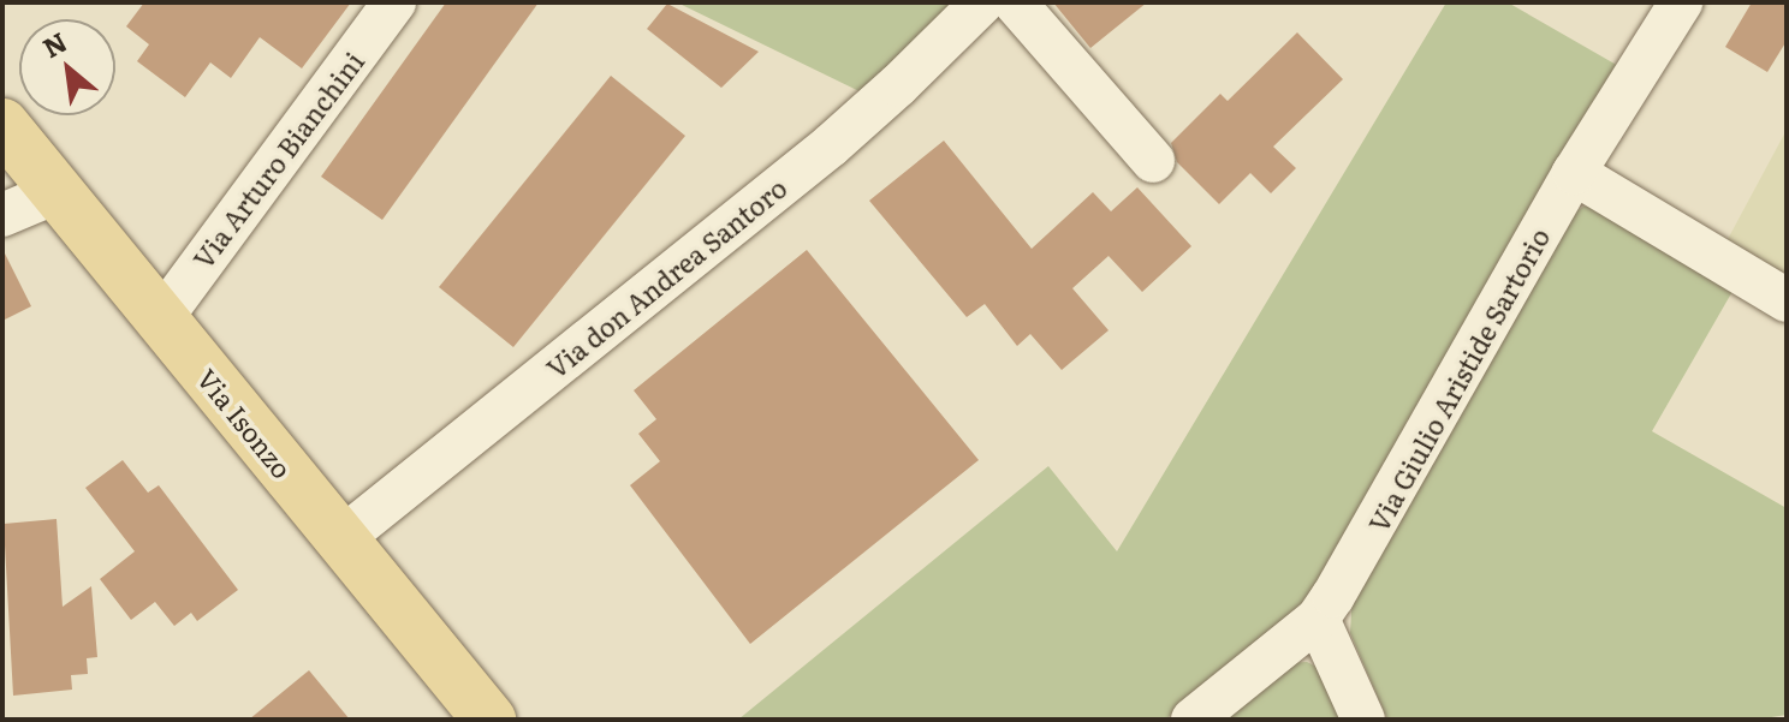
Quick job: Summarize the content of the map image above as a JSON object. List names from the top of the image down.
{
  "streets": {
    "main road": ["Via Isonzo"],
    "street": ["Via Arturo Bianchini", "Via don Andrea Santoro", "Via Giulio Aristide Sartorio"]
  },
  "crossings": [
    ["Via Arturo Bianchini", "Via Isonzo"],
    ["Via don Andrea Santoro", "Via Isonzo"]
  ],
  "north": "top left"
}
